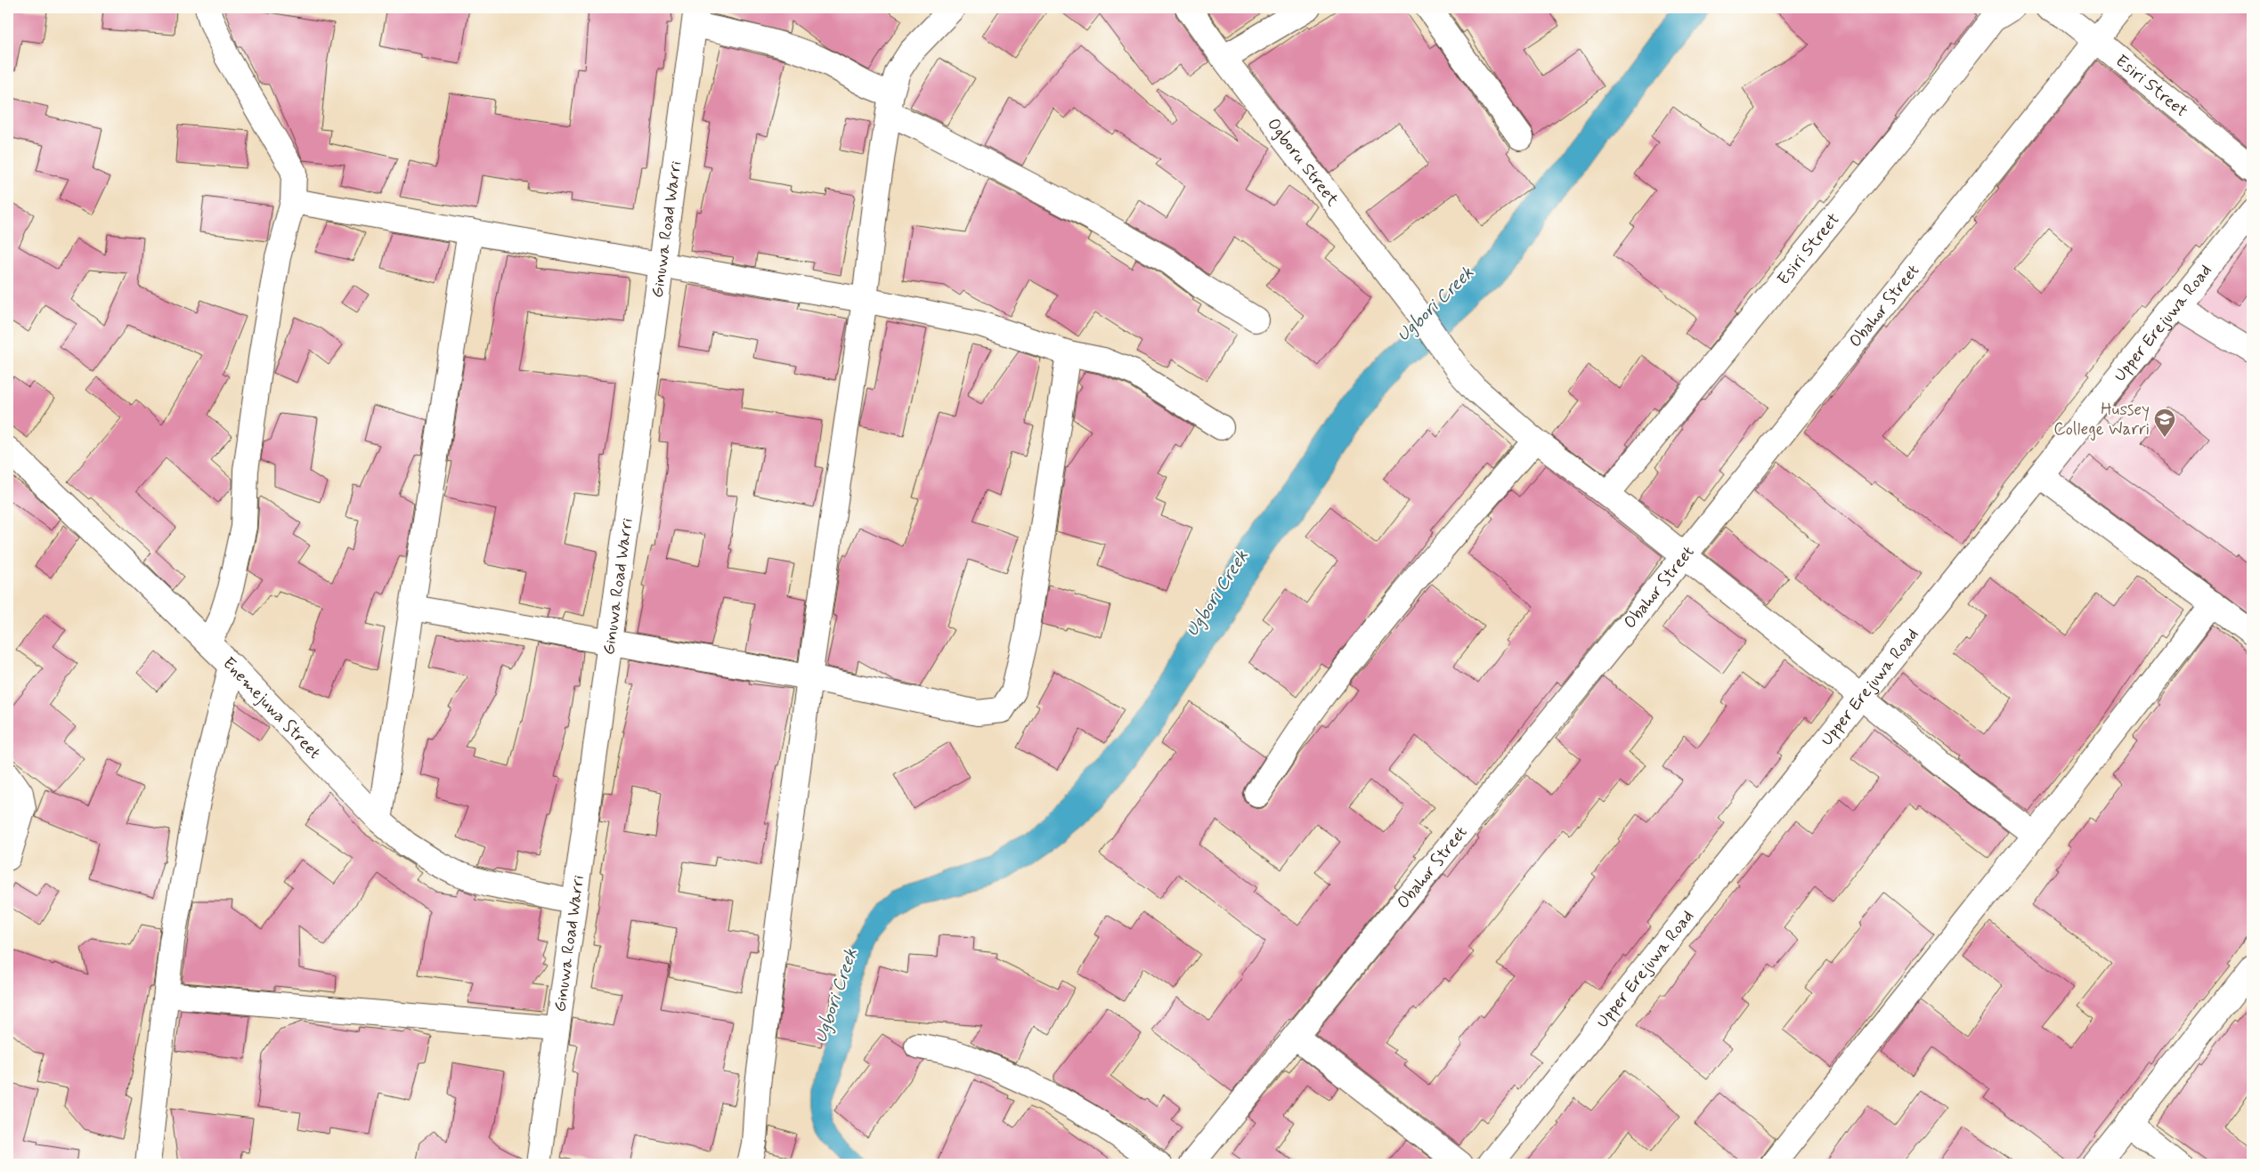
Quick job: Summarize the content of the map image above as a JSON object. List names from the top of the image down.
{
  "streets": {
    "street": [
      "Esiri Street",
      "Ogboru Street",
      "Ginuwa Road Warri",
      "Obahor Street",
      "Upper Erejuwa Road",
      "Enemejuwa Street"
    ]
  },
  "crossings": [
    ["Esiri Street", "Ogboru Street"],
    ["Esiri Street", "Obahor Street"],
    ["Ogboru Street", "Obahor Street"],
    ["Ogboru Street", "Upper Erejuwa Road"],
    ["Ginuwa Road Warri", "Enemejuwa Street"]
  ],
  "water": ["Ugbori Creek"],
  "places": {
    "school or university": ["Hussey College Warri"]
  }
}
